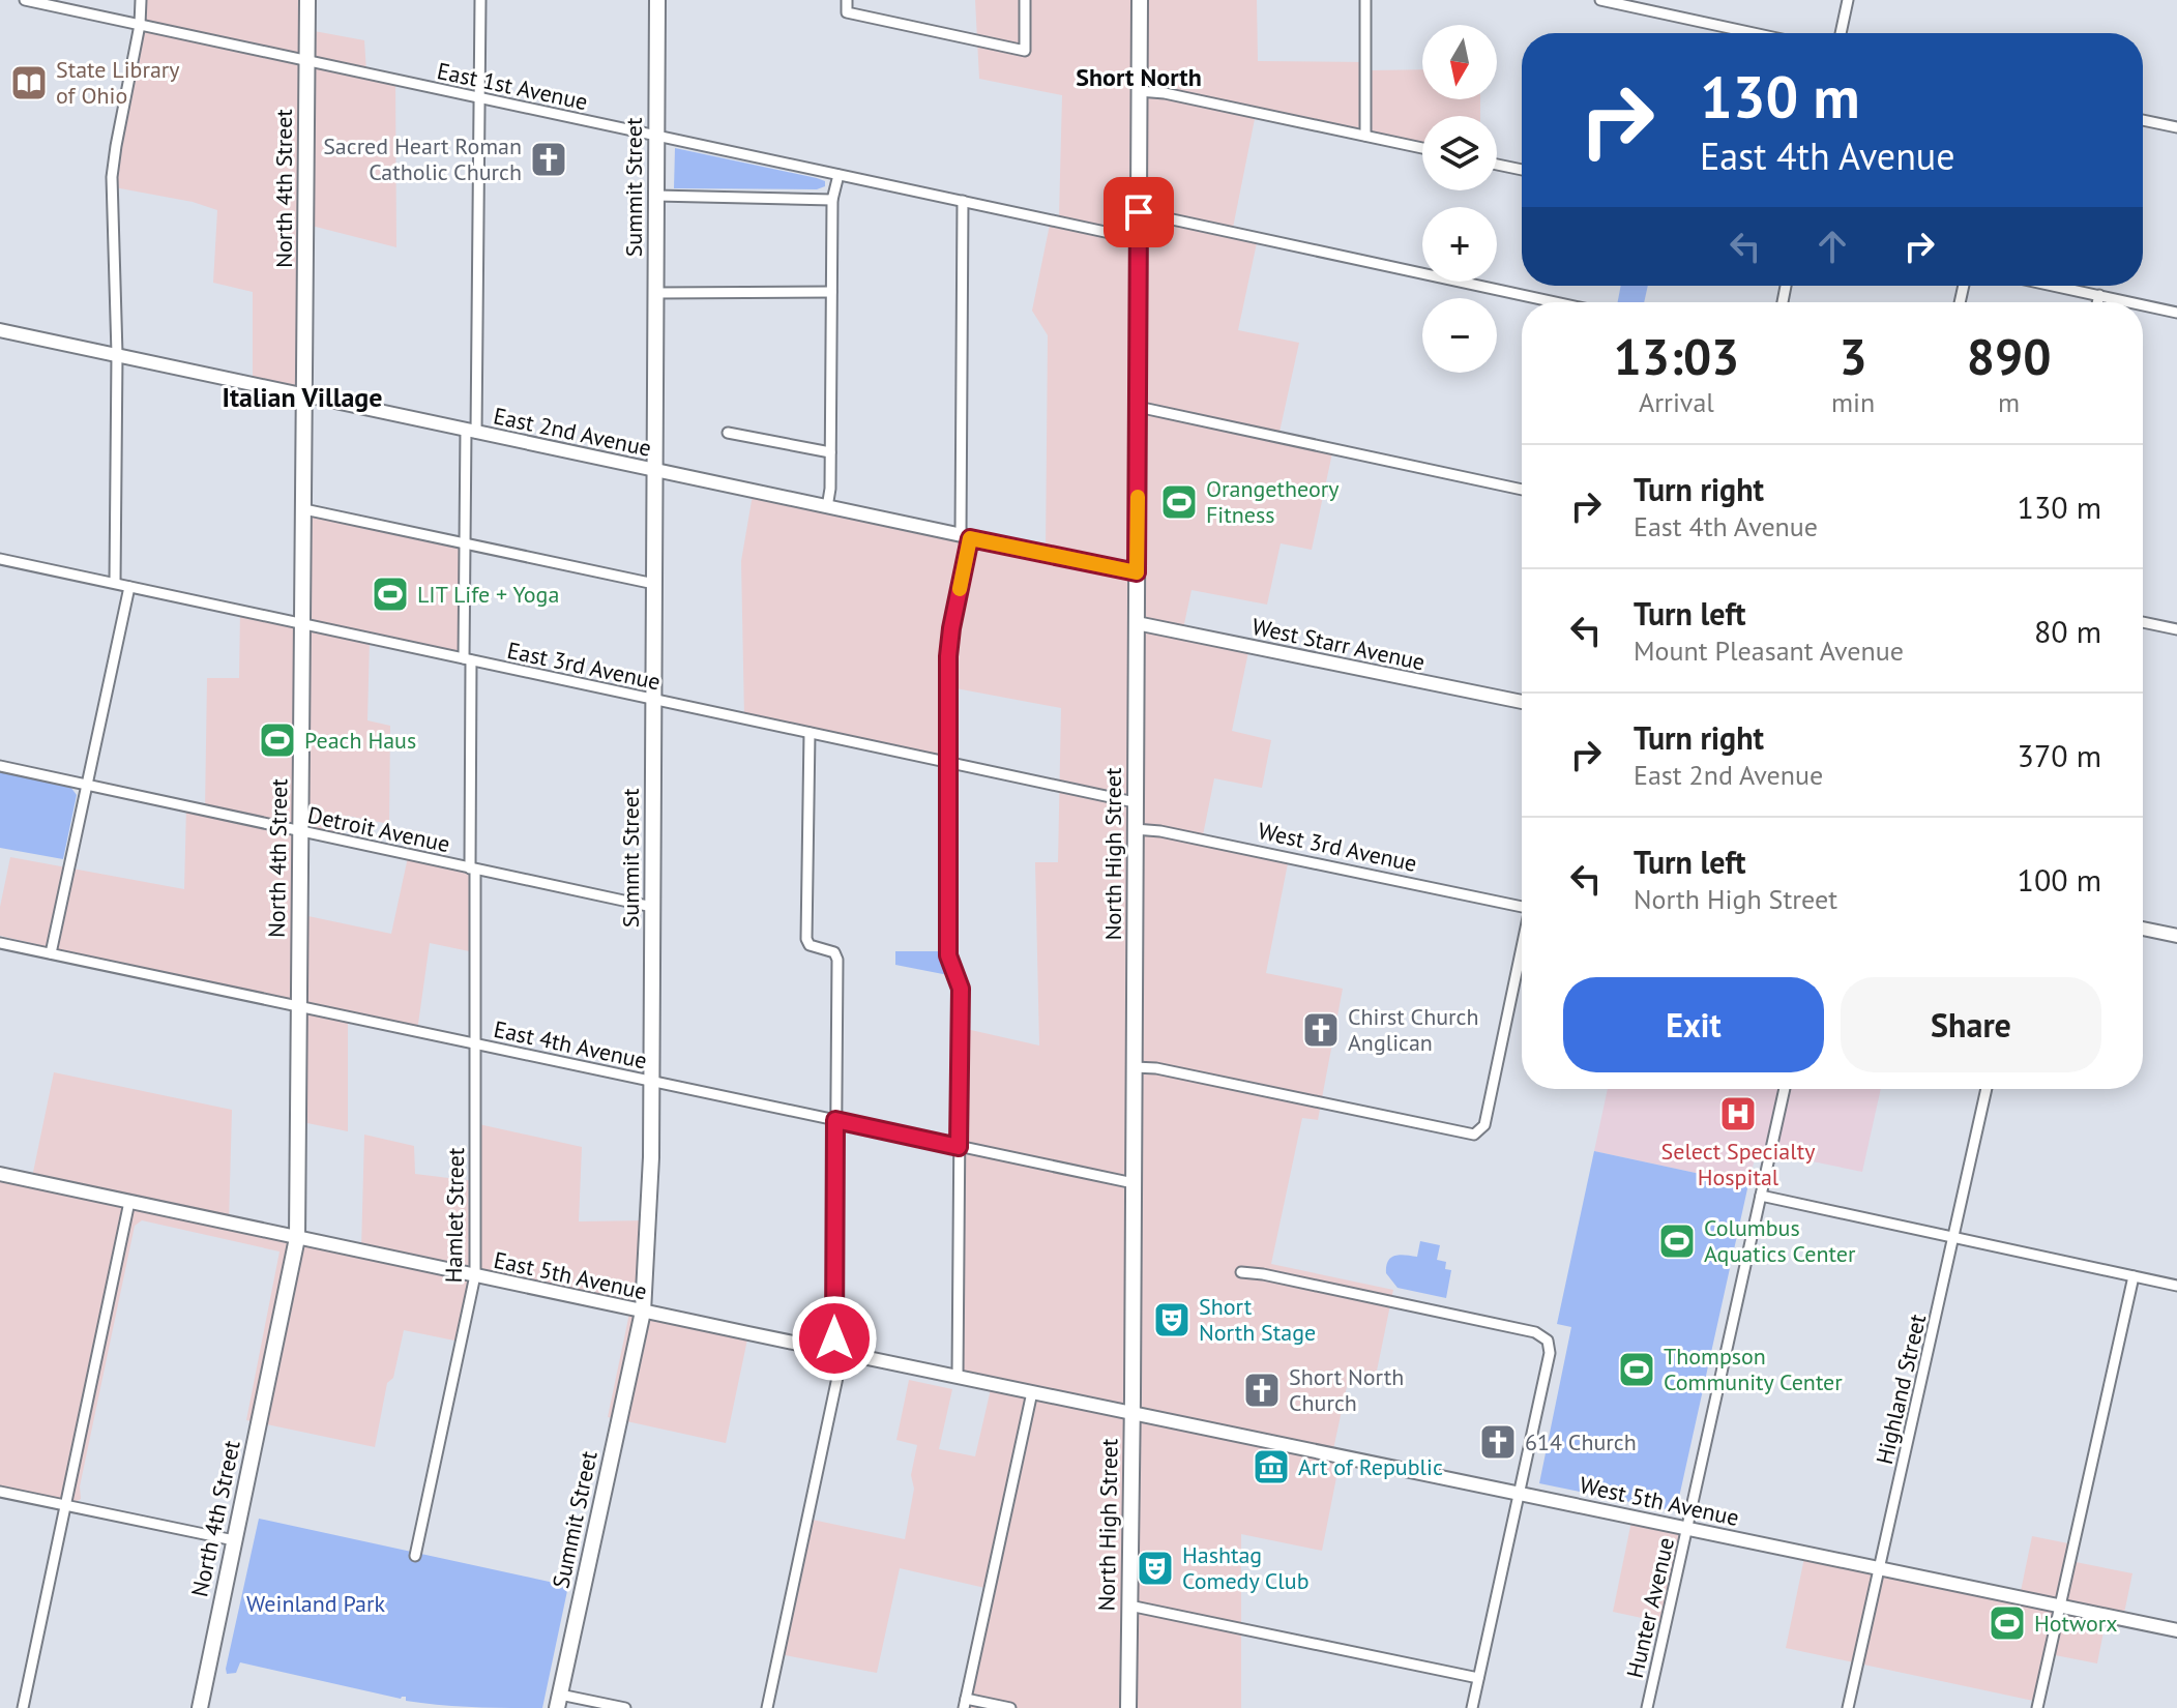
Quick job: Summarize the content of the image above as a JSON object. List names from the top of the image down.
{
  "streets": {
    "main road": [
      "Summit Street",
      "North 4th Street",
      "East 2nd Avenue",
      "West Starr Avenue",
      "North High Street",
      "East 5th Avenue",
      "West 5th Avenue"
    ],
    "street": [
      "East 1st Avenue",
      "East 3rd Avenue",
      "Detroit Avenue",
      "West 3rd Avenue",
      "East 4th Avenue",
      "Hamlet Street",
      "Highland Street",
      "Hunter Avenue"
    ]
  },
  "crossings": [
    ["East 1st Avenue", "Summit Street"],
    ["East 1st Avenue", "North 4th Street"],
    ["East 1st Avenue", "North High Street"],
    ["East 1st Avenue", "Hamlet Street"],
    ["Summit Street", "East 2nd Avenue"],
    ["Summit Street", "East 3rd Avenue"],
    ["Summit Street", "Detroit Avenue"],
    ["Summit Street", "East 4th Avenue"],
    ["Summit Street", "East 5th Avenue"],
    ["North 4th Street", "East 2nd Avenue"],
    ["North 4th Street", "East 3rd Avenue"],
    ["North 4th Street", "Detroit Avenue"],
    ["North 4th Street", "East 4th Avenue"],
    ["North 4th Street", "East 5th Avenue"],
    ["East 2nd Avenue", "North High Street"],
    ["East 2nd Avenue", "Hamlet Street"],
    ["West Starr Avenue", "North High Street"],
    ["East 3rd Avenue", "North High Street"],
    ["East 3rd Avenue", "Hamlet Street"],
    ["Detroit Avenue", "Hamlet Street"],
    ["West 3rd Avenue", "North High Street"],
    ["North High Street", "East 4th Avenue"],
    ["North High Street", "East 5th Avenue"],
    ["North High Street", "West 5th Avenue"],
    ["East 4th Avenue", "Hamlet Street"],
    ["Hamlet Street", "East 5th Avenue"],
    ["East 5th Avenue", "West 5th Avenue"],
    ["Highland Street", "West 5th Avenue"],
    ["West 5th Avenue", "Hunter Avenue"]
  ],
  "districts": ["Short North", "Italian Village"],
  "parks": ["Weinland Park"],
  "places": {
    "library": ["State Library of Ohio"],
    "church": [
      "Sacred Heart Roman Catholic Church",
      "Chirst Church Anglican",
      "Short North Church",
      "614 Church"
    ],
    "sports": [
      "Orangetheory Fitness",
      "LIT Life + Yoga",
      "Peach Haus",
      "Columbus Aquatics Center",
      "Thompson Community Center",
      "Hotworx"
    ],
    "hospital": ["Select Specialty Hospital"],
    "theatre": ["Short North Stage", "Hashtag Comedy Club"],
    "museum": ["Art of Republic"]
  },
  "north": "bottom",
  "page": {
    "map_buttons": ["+", "−"],
    "turn": ["130 m", "East 4th Avenue"],
    "eta": [
      "13:03",
      "Arrival",
      "3",
      "min",
      "890",
      "m"
    ],
    "list": [
      {
        "name": "Turn right",
        "note": "East 4th Avenue",
        "value": "130 m"
      },
      {
        "name": "Turn left",
        "note": "Mount Pleasant Avenue",
        "value": "80 m"
      },
      {
        "name": "Turn right",
        "note": "East 2nd Avenue",
        "value": "370 m"
      },
      {
        "name": "Turn left",
        "note": "North High Street",
        "value": "100 m"
      }
    ],
    "buttons": ["Exit", "Share"]
  }
}
